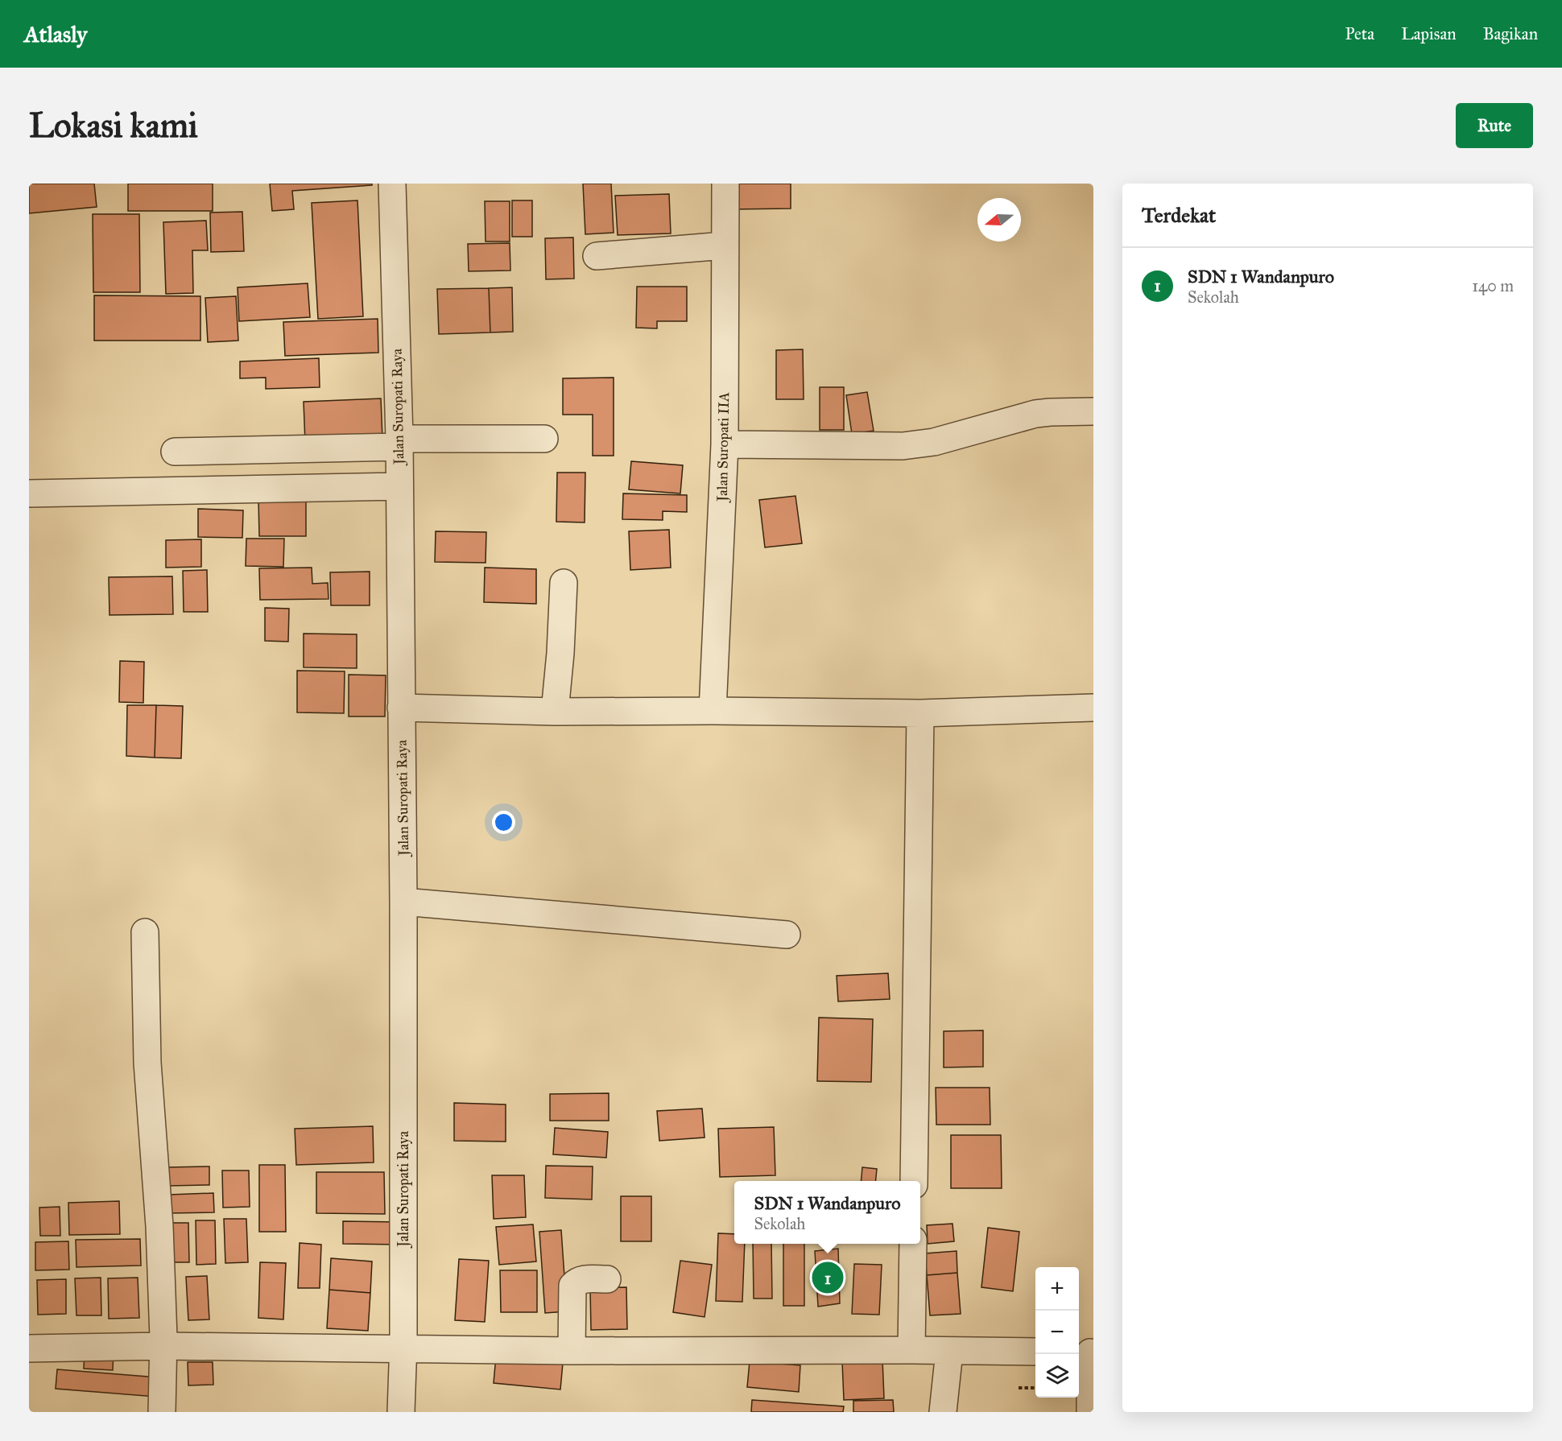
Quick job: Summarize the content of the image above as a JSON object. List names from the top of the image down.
{
  "streets": {
    "street": ["Jalan Suropati Raya", "Jalan Suropati IIA"]
  },
  "north": "left",
  "page": {
    "header": "Atlasly",
    "nav": ["Peta", "Lapisan", "Bagikan"],
    "buttons": "Rute",
    "title": "Lokasi kami",
    "heading": "Terdekat",
    "list": [
      {
        "mark": "1",
        "name": "SDN 1 Wandanpuro",
        "note": "Sekolah",
        "value": "140 m"
      }
    ],
    "popup": ["SDN 1 Wandanpuro", "Sekolah"],
    "pins": "1",
    "map_buttons": ["+", "−"]
  }
}
